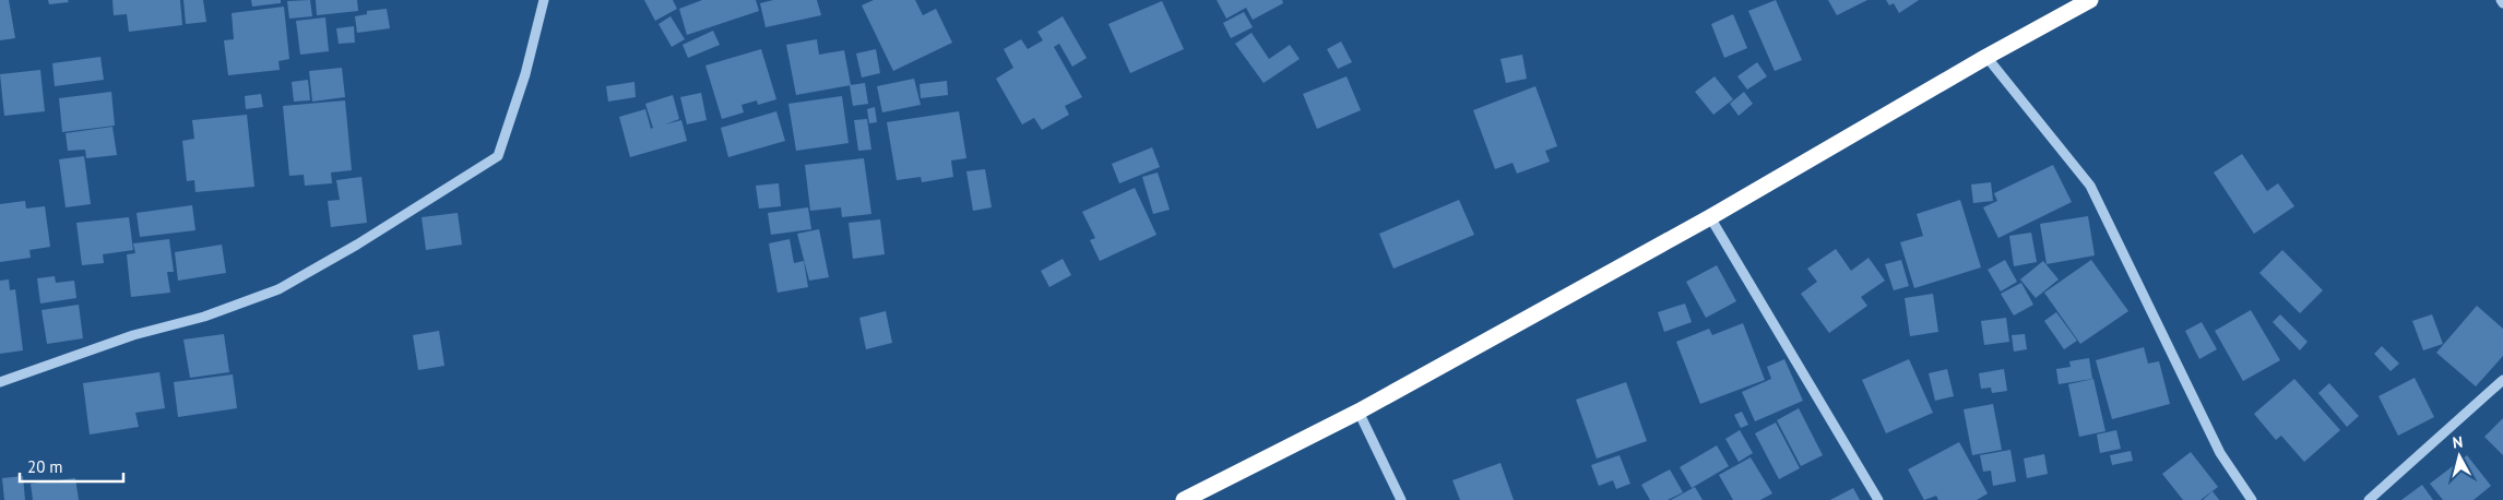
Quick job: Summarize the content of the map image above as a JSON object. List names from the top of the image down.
{
  "scale_bar": "20 m",
  "north": "top"
}
